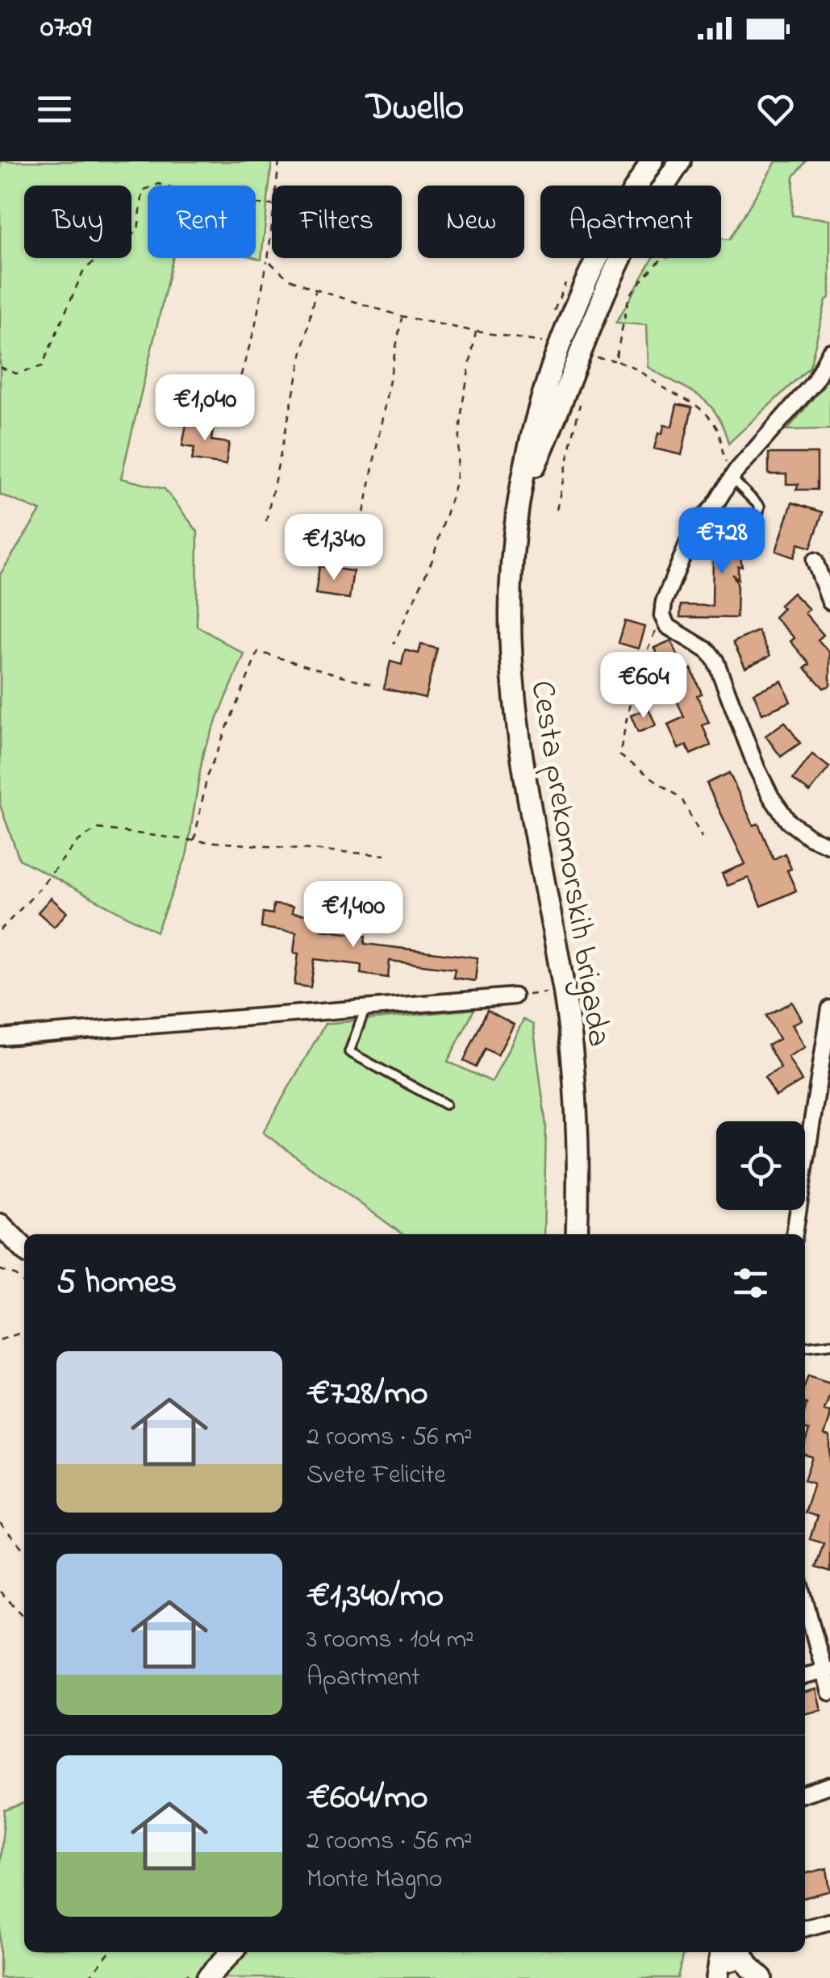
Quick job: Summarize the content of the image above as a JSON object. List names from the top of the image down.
{
  "streets": {
    "main road": ["Cesta prekomorskih brigada"]
  },
  "page": {
    "status": "07:09",
    "header": "Dwello",
    "chip": [
      "Buy",
      "Rent",
      "Filters",
      "New",
      "Apartment"
    ],
    "price": [
      "€1,040",
      "€728",
      "€1,340",
      "€604",
      "€1,400"
    ],
    "heading": "5 homes",
    "list": [
      {
        "name": "€728/mo",
        "note": "2 rooms · 56 m² · Svete Felicite"
      },
      {
        "name": "€1,340/mo",
        "note": "3 rooms · 104 m² · Apartment"
      },
      {
        "name": "€604/mo",
        "note": "2 rooms · 56 m² · Monte Magno"
      }
    ]
  }
}
